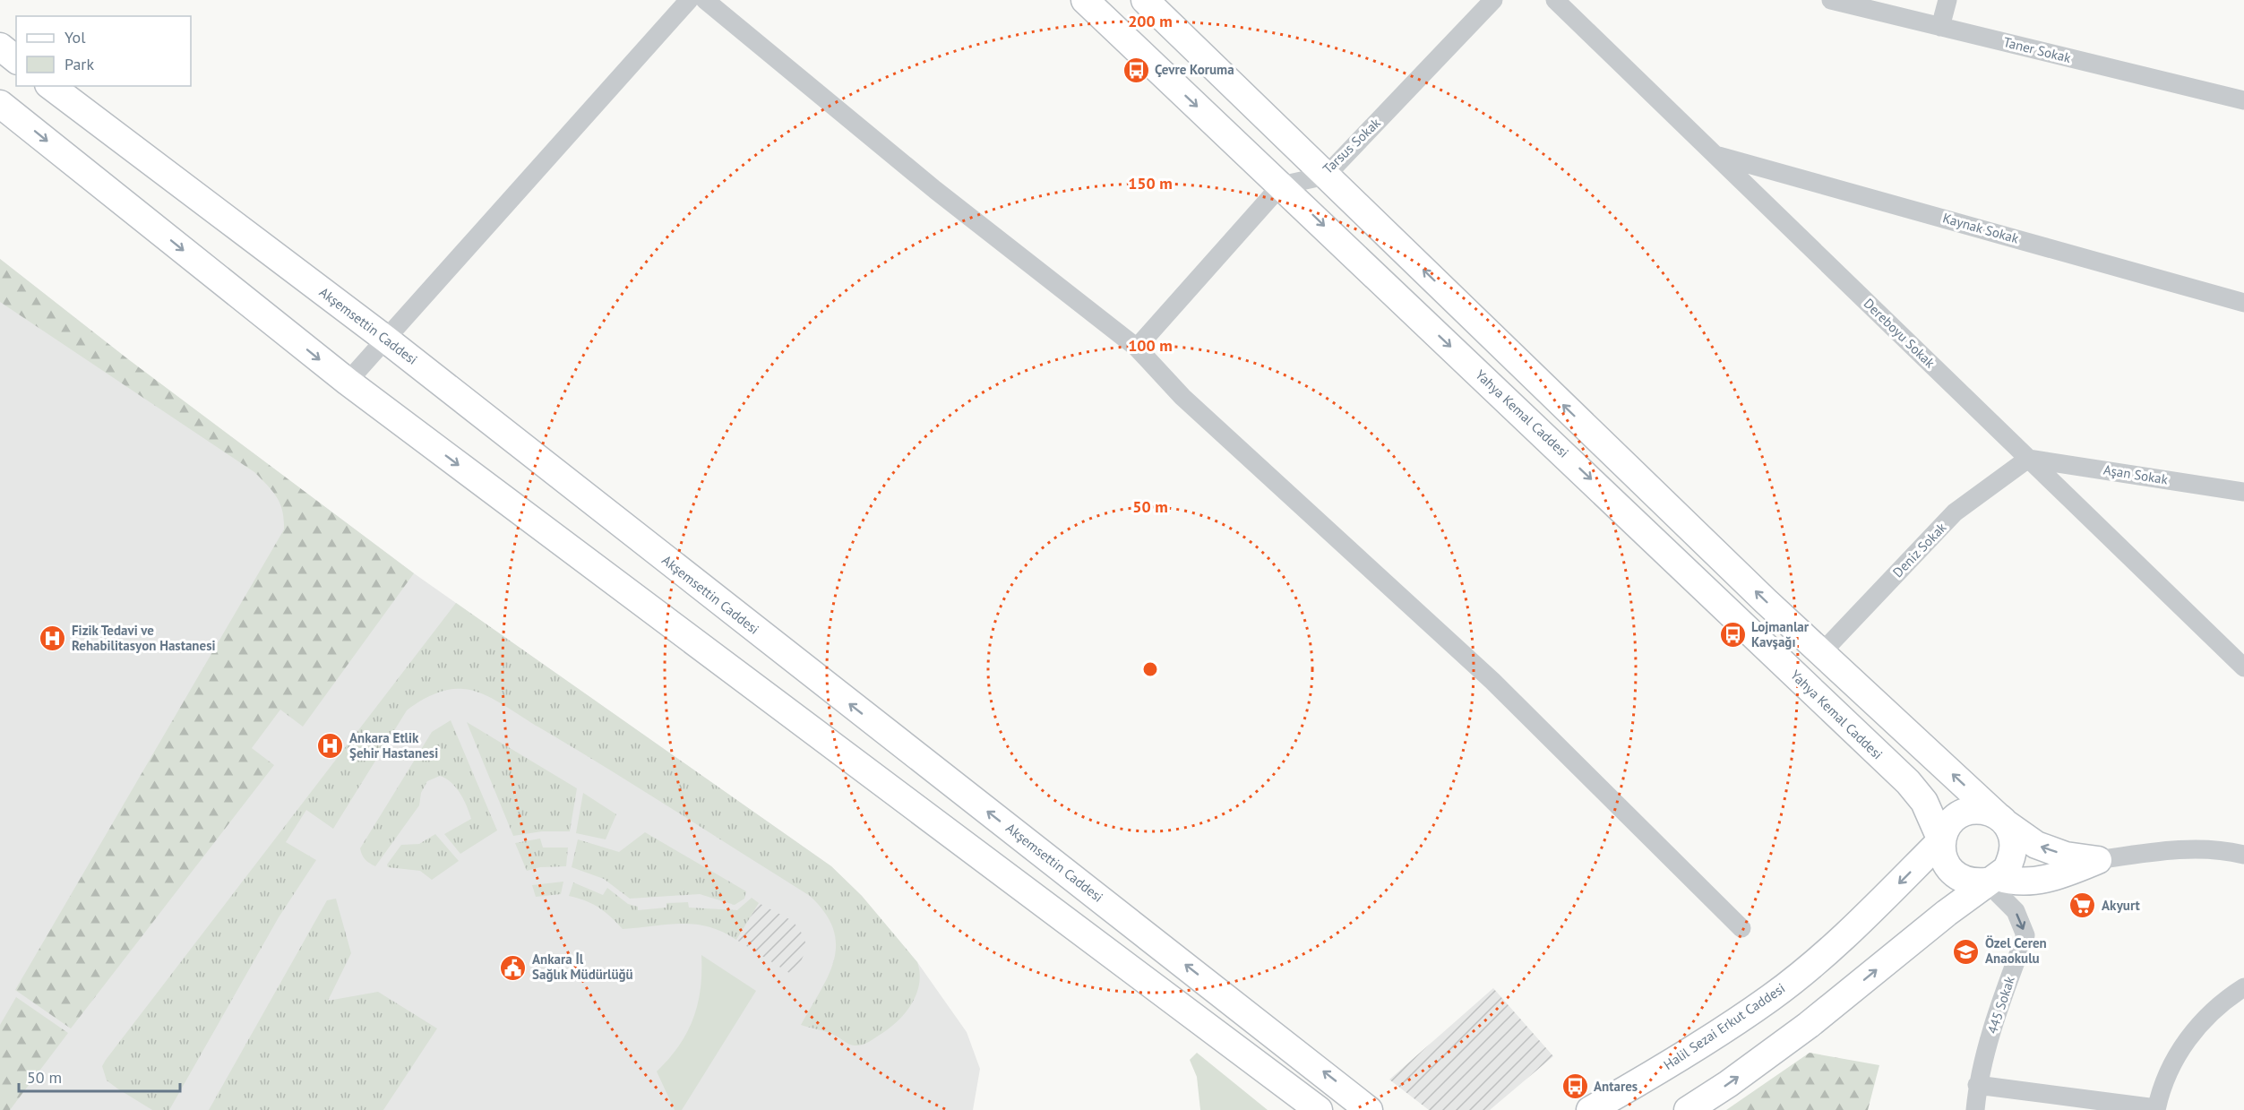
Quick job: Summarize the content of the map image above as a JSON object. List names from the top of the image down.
{
  "streets": {
    "main road": ["Akşemsettin Caddesi", "Yahya Kemal Caddesi", "Halil Sezai Erkut Caddesi"],
    "street": [
      "Taner Sokak",
      "Tarsus Sokak",
      "Kaynak Sokak",
      "Dereboyu Sokak",
      "Aşan Sokak",
      "Deniz Sokak",
      "445 Sokak"
    ]
  },
  "crossings": [
    ["Tarsus Sokak", "Yahya Kemal Caddesi"],
    ["Kaynak Sokak", "Dereboyu Sokak"],
    ["Dereboyu Sokak", "Aşan Sokak"],
    ["Dereboyu Sokak", "Deniz Sokak"],
    ["Yahya Kemal Caddesi", "445 Sokak"],
    ["Yahya Kemal Caddesi", "Halil Sezai Erkut Caddesi"],
    ["Aşan Sokak", "Deniz Sokak"],
    ["445 Sokak", "Halil Sezai Erkut Caddesi"]
  ],
  "one_way": ["445 Sokak"],
  "places": {
    "bus stop": ["Çevre Koruma", "Lojmanlar Kavşağı", "Antares"],
    "hospital": ["Fizik Tedavi ve Rehabilitasyon Hastanesi", "Ankara Etlik Şehir Hastanesi"],
    "supermarket": ["Akyurt"],
    "school or university": ["Özel Ceren Anaokulu"],
    "public building": ["Ankara İl Sağlık Müdürlüğü"]
  },
  "legend": ["Yol", "Park"],
  "scale_bar": "50 m",
  "rings": [
    "200 m",
    "150 m",
    "100 m",
    "50 m"
  ]
}
